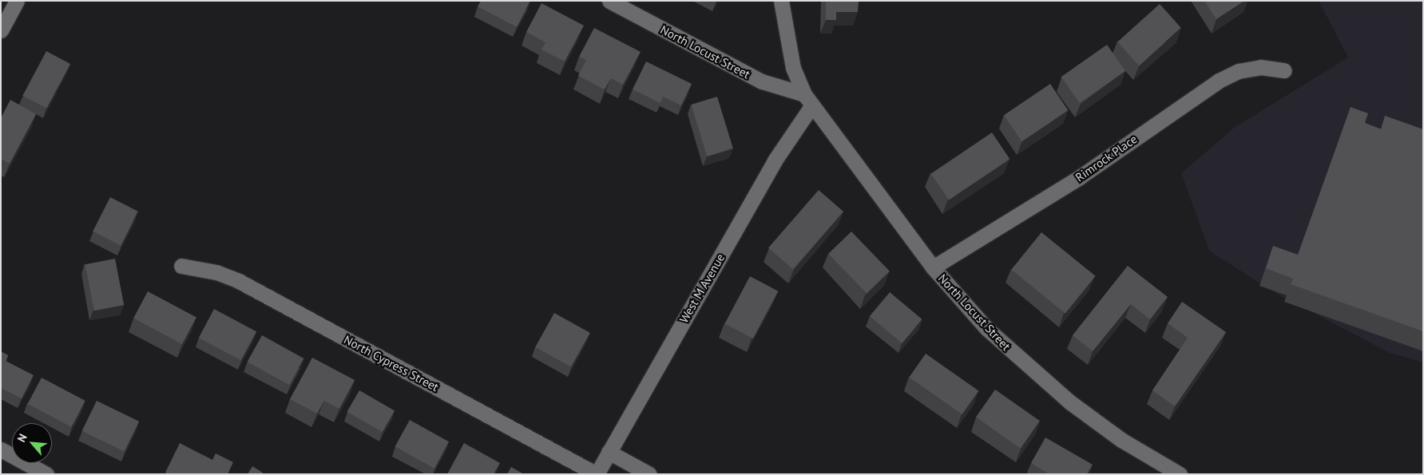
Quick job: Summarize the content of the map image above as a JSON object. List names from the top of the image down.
{
  "streets": {
    "street": [
      "North Locust Street",
      "Rimrock Place",
      "West M Avenue",
      "North Cypress Street"
    ]
  },
  "crossings": [
    ["North Locust Street", "Rimrock Place"],
    ["North Locust Street", "West M Avenue"],
    ["West M Avenue", "North Cypress Street"]
  ],
  "north": "top left"
}
